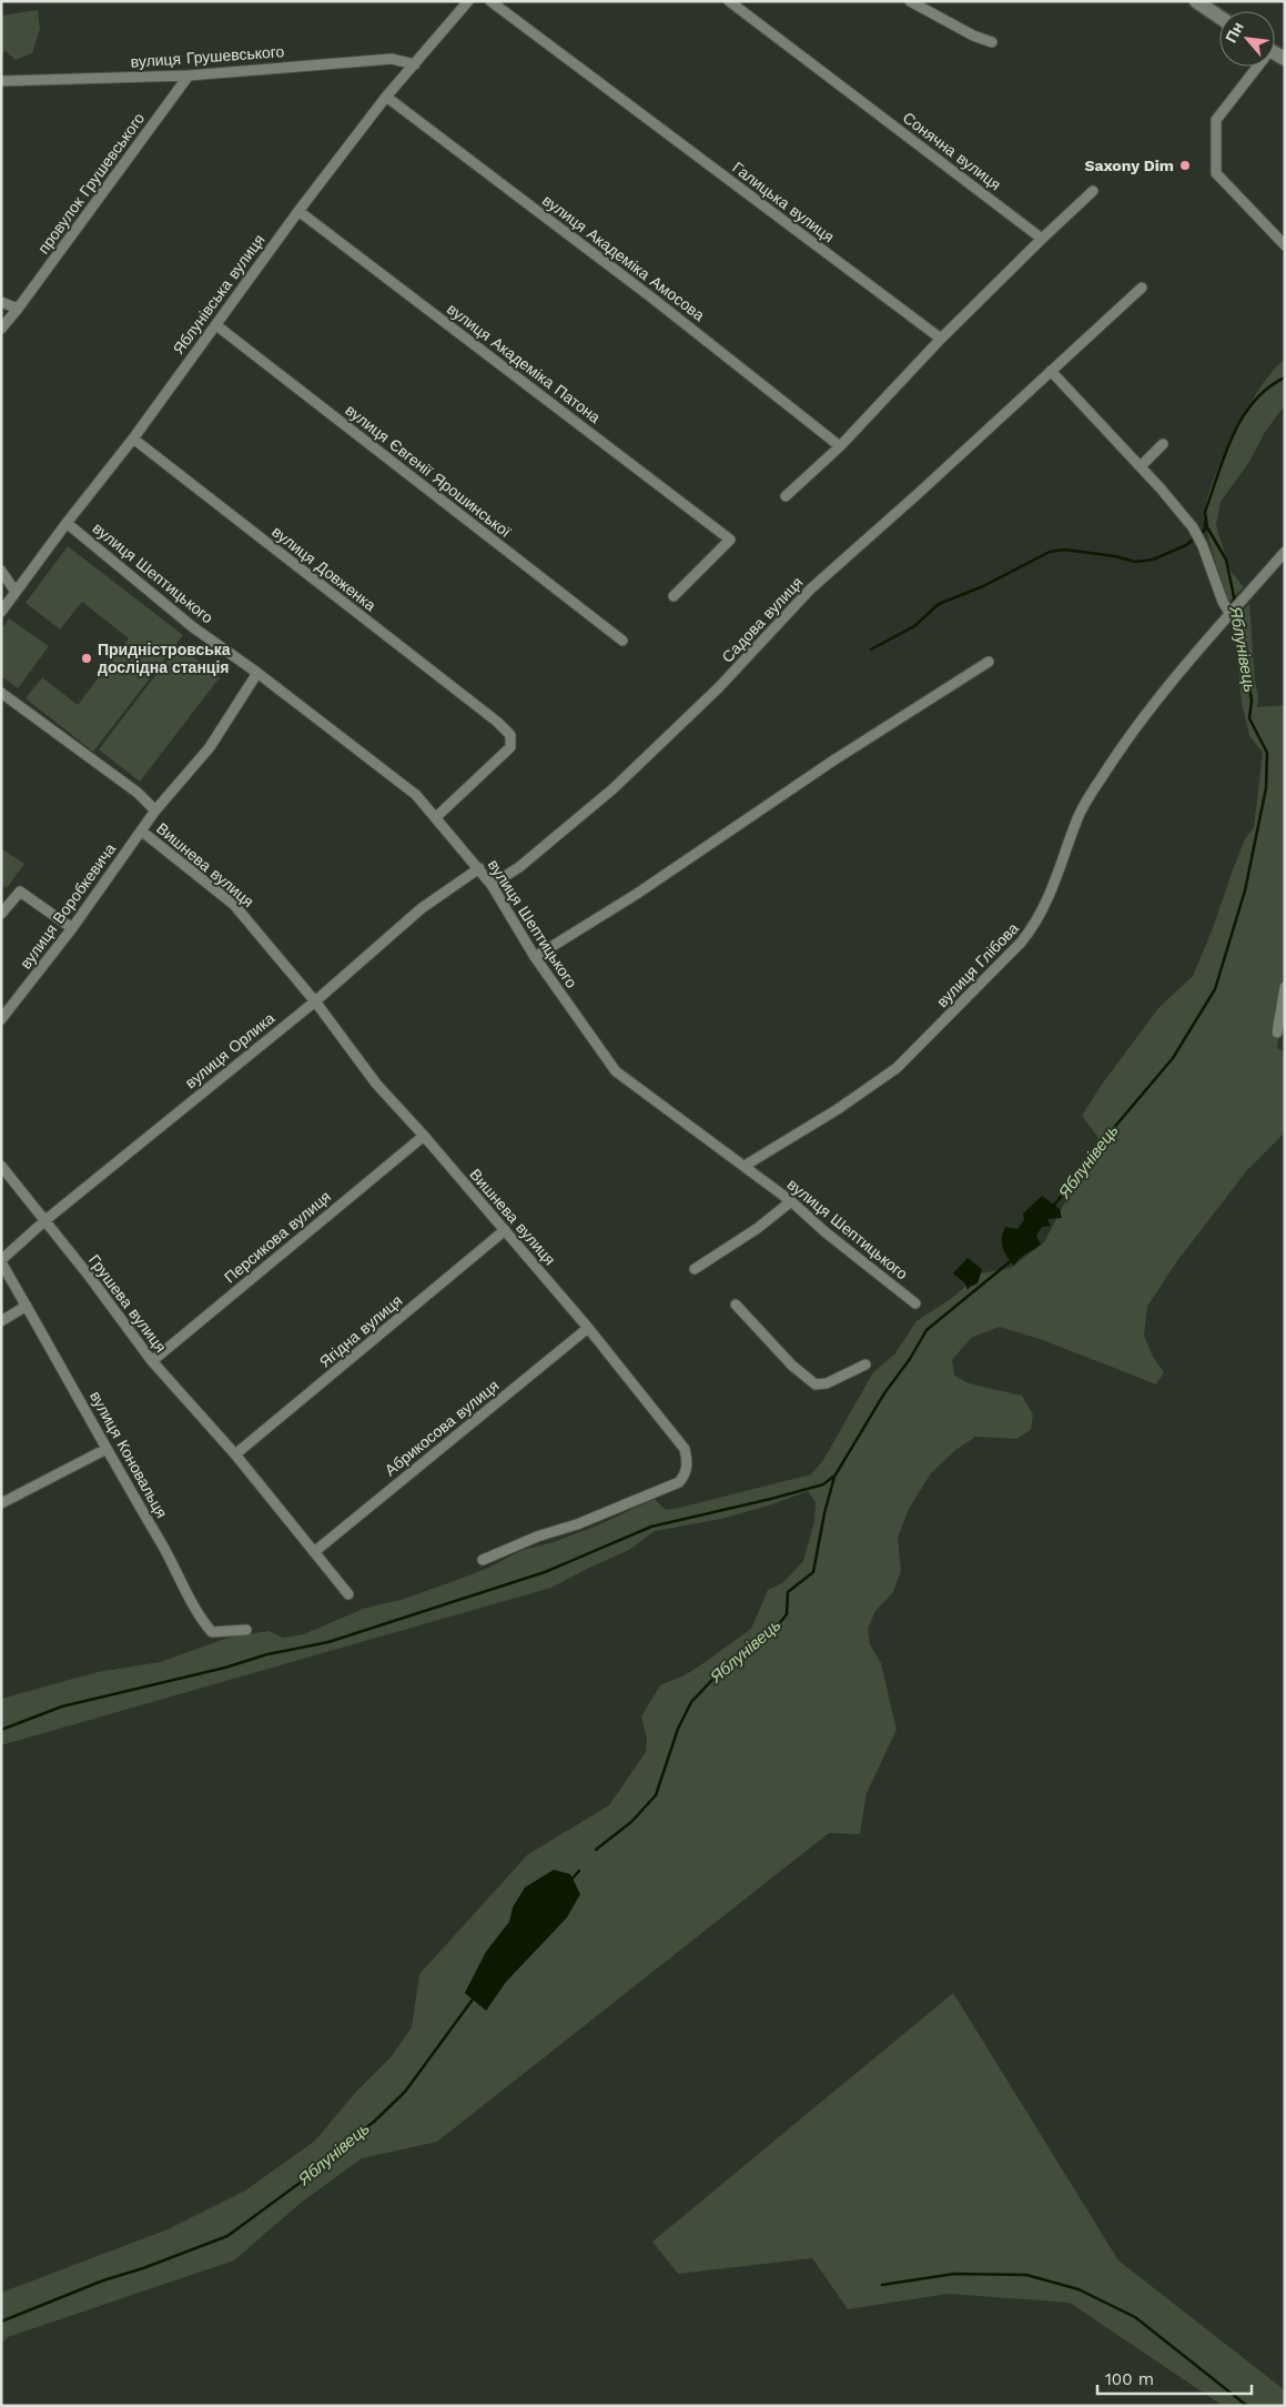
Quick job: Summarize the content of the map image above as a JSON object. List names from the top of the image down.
{
  "streets": {
    "street": [
      "вулиця Грушевського",
      "Сонячна вулиця",
      "провулок Грушевського",
      "Галицька вулиця",
      "вулиця Академіка Амосова",
      "Яблунівська вулиця",
      "вулиця Академіка Патона",
      "вулиця Євгенії Ярошинської",
      "вулиця Довженка",
      "вулиця Шептицького",
      "Садова вулиця",
      "Вишнева вулиця",
      "вулиця Воробкевича",
      "вулиця Глібова",
      "вулиця Орлика",
      "Персикова вулиця",
      "Грушева вулиця",
      "Ягідна вулиця",
      "Абрикосова вулиця",
      "вулиця Коновальця"
    ]
  },
  "crossings": [
    ["вулиця Грушевського", "провулок Грушевського"],
    ["вулиця Грушевського", "Яблунівська вулиця"],
    ["вулиця Академіка Амосова", "Яблунівська вулиця"],
    ["Яблунівська вулиця", "вулиця Академіка Патона"],
    ["Яблунівська вулиця", "вулиця Євгенії Ярошинської"],
    ["Яблунівська вулиця", "вулиця Довженка"],
    ["Яблунівська вулиця", "вулиця Шептицького"],
    ["вулиця Довженка", "вулиця Шептицького"],
    ["вулиця Шептицького", "Садова вулиця"],
    ["вулиця Шептицького", "вулиця Воробкевича"],
    ["вулиця Шептицького", "вулиця Глібова"],
    ["вулиця Шептицького", "вулиця Орлика"],
    ["Вишнева вулиця", "вулиця Воробкевича"],
    ["Вишнева вулиця", "вулиця Орлика"],
    ["Вишнева вулиця", "Персикова вулиця"],
    ["Вишнева вулиця", "Ягідна вулиця"],
    ["Вишнева вулиця", "Абрикосова вулиця"],
    ["вулиця Орлика", "Грушева вулиця"],
    ["вулиця Орлика", "вулиця Коновальця"],
    ["Персикова вулиця", "Грушева вулиця"],
    ["Грушева вулиця", "Ягідна вулиця"],
    ["Грушева вулиця", "Абрикосова вулиця"]
  ],
  "water": ["Яблунівець"],
  "places": ["Saxony Dim", "Придністровська дослідна станція"],
  "scale_bar": "100 m",
  "north": "top left"
}
